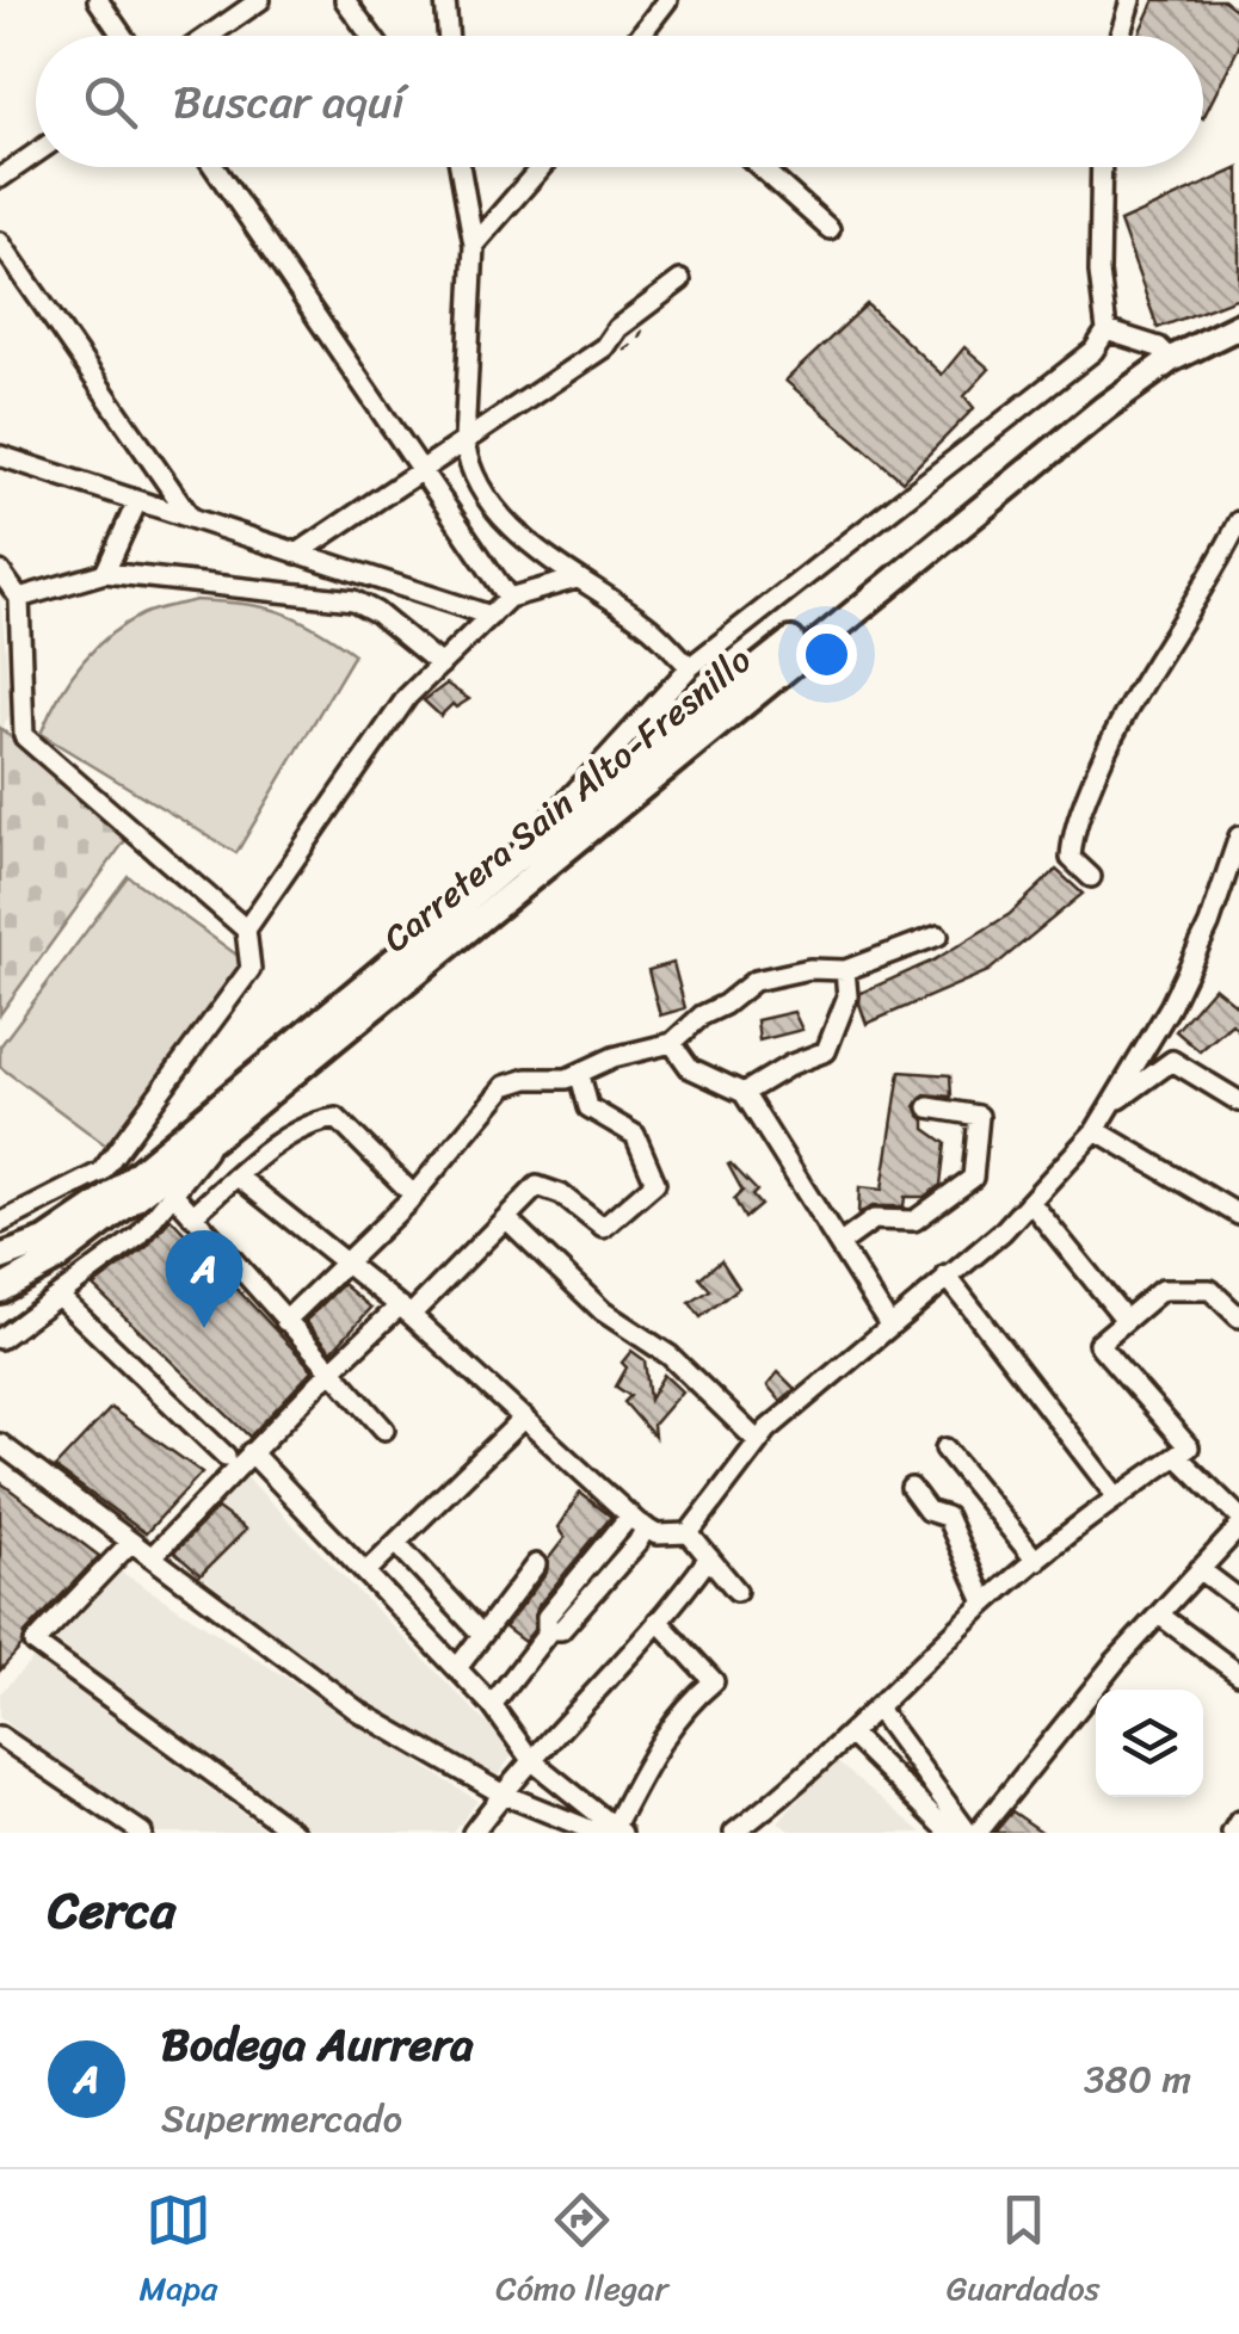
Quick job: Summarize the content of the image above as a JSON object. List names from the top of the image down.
{
  "streets": {
    "main road": ["Carretera Sain Alto-Fresnillo"]
  },
  "page": {
    "search": "Buscar aquí",
    "pins": "A",
    "heading": "Cerca",
    "list": [
      {
        "mark": "A",
        "name": "Bodega Aurrera",
        "note": "Supermercado",
        "value": "380 m"
      }
    ],
    "nav": ["Mapa", "Cómo llegar", "Guardados"]
  }
}
